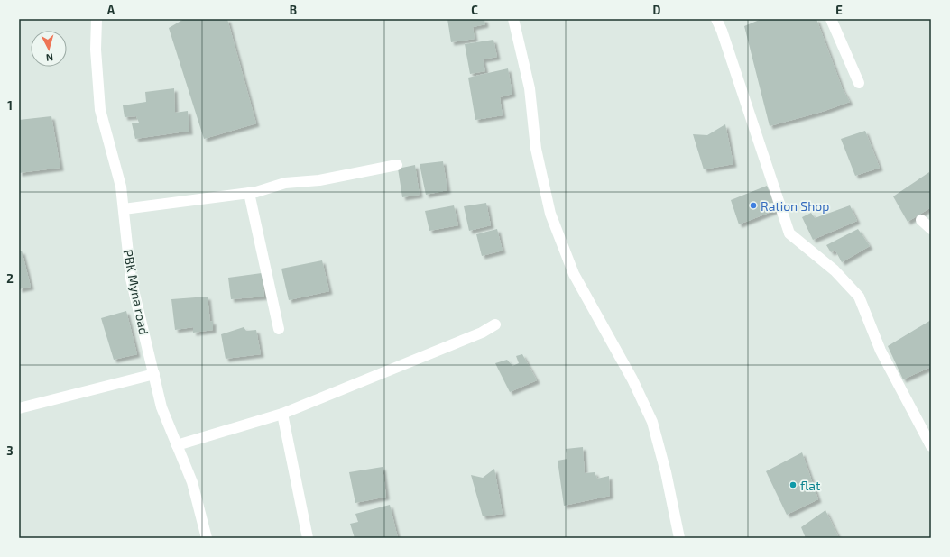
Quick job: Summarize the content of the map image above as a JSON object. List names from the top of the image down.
{
  "streets": {
    "street": ["PBK Myna road"]
  },
  "places": ["Ration Shop", "flat"],
  "north": "bottom",
  "grid": {
    "columns": [
      "A",
      "B",
      "C",
      "D",
      "E"
    ],
    "rows": ["1", "2", "3"]
  }
}
